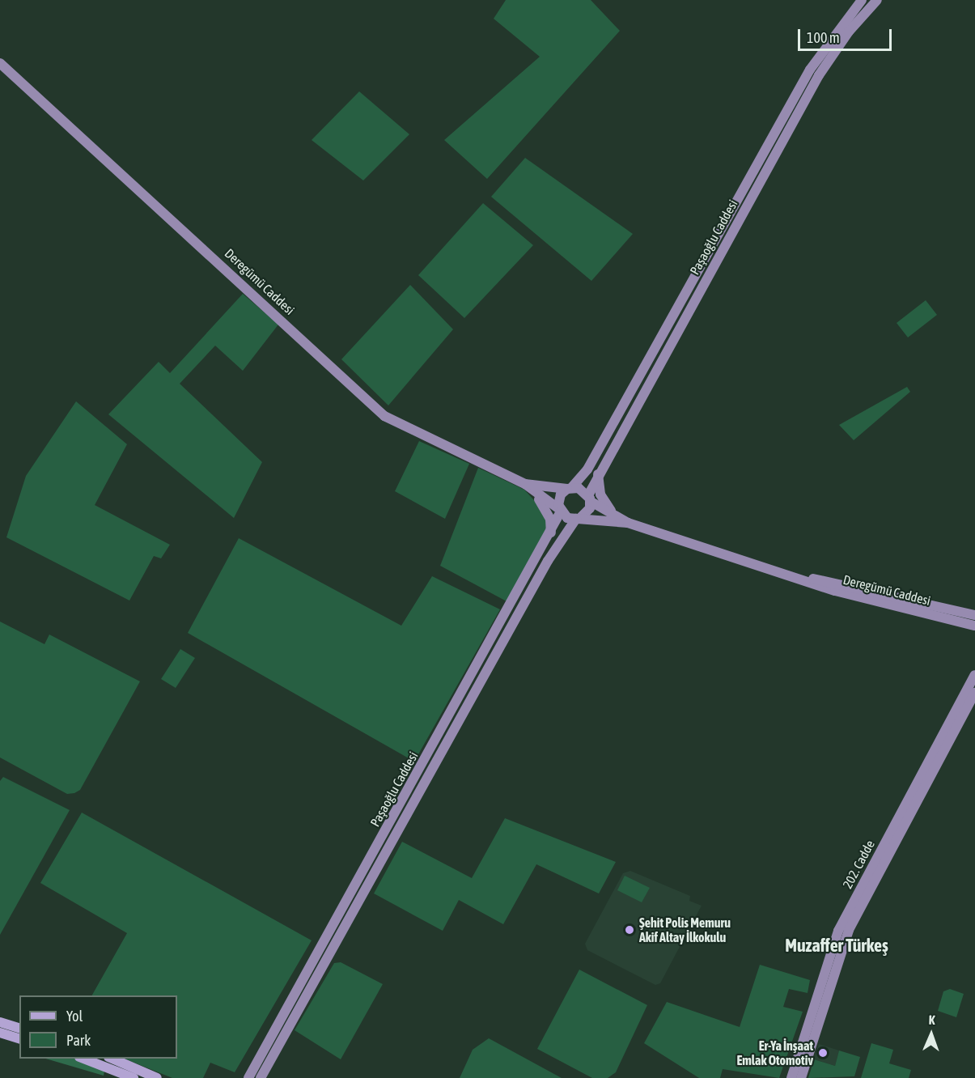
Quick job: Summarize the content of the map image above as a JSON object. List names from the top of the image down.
{
  "streets": {
    "street": ["Paşaoğlu Caddesi", "Deregümü Caddesi", "202. Cadde"]
  },
  "crossings": [
    ["Paşaoğlu Caddesi", "Deregümü Caddesi"]
  ],
  "districts": ["Muzaffer Türkeş"],
  "places": ["Şehit Polis Memuru Akif Altay İlkokulu", "Er-Ya İnşaat Emlak Otomotiv"],
  "legend": ["Yol", "Park"],
  "scale_bar": "100 m",
  "north": "top"
}
